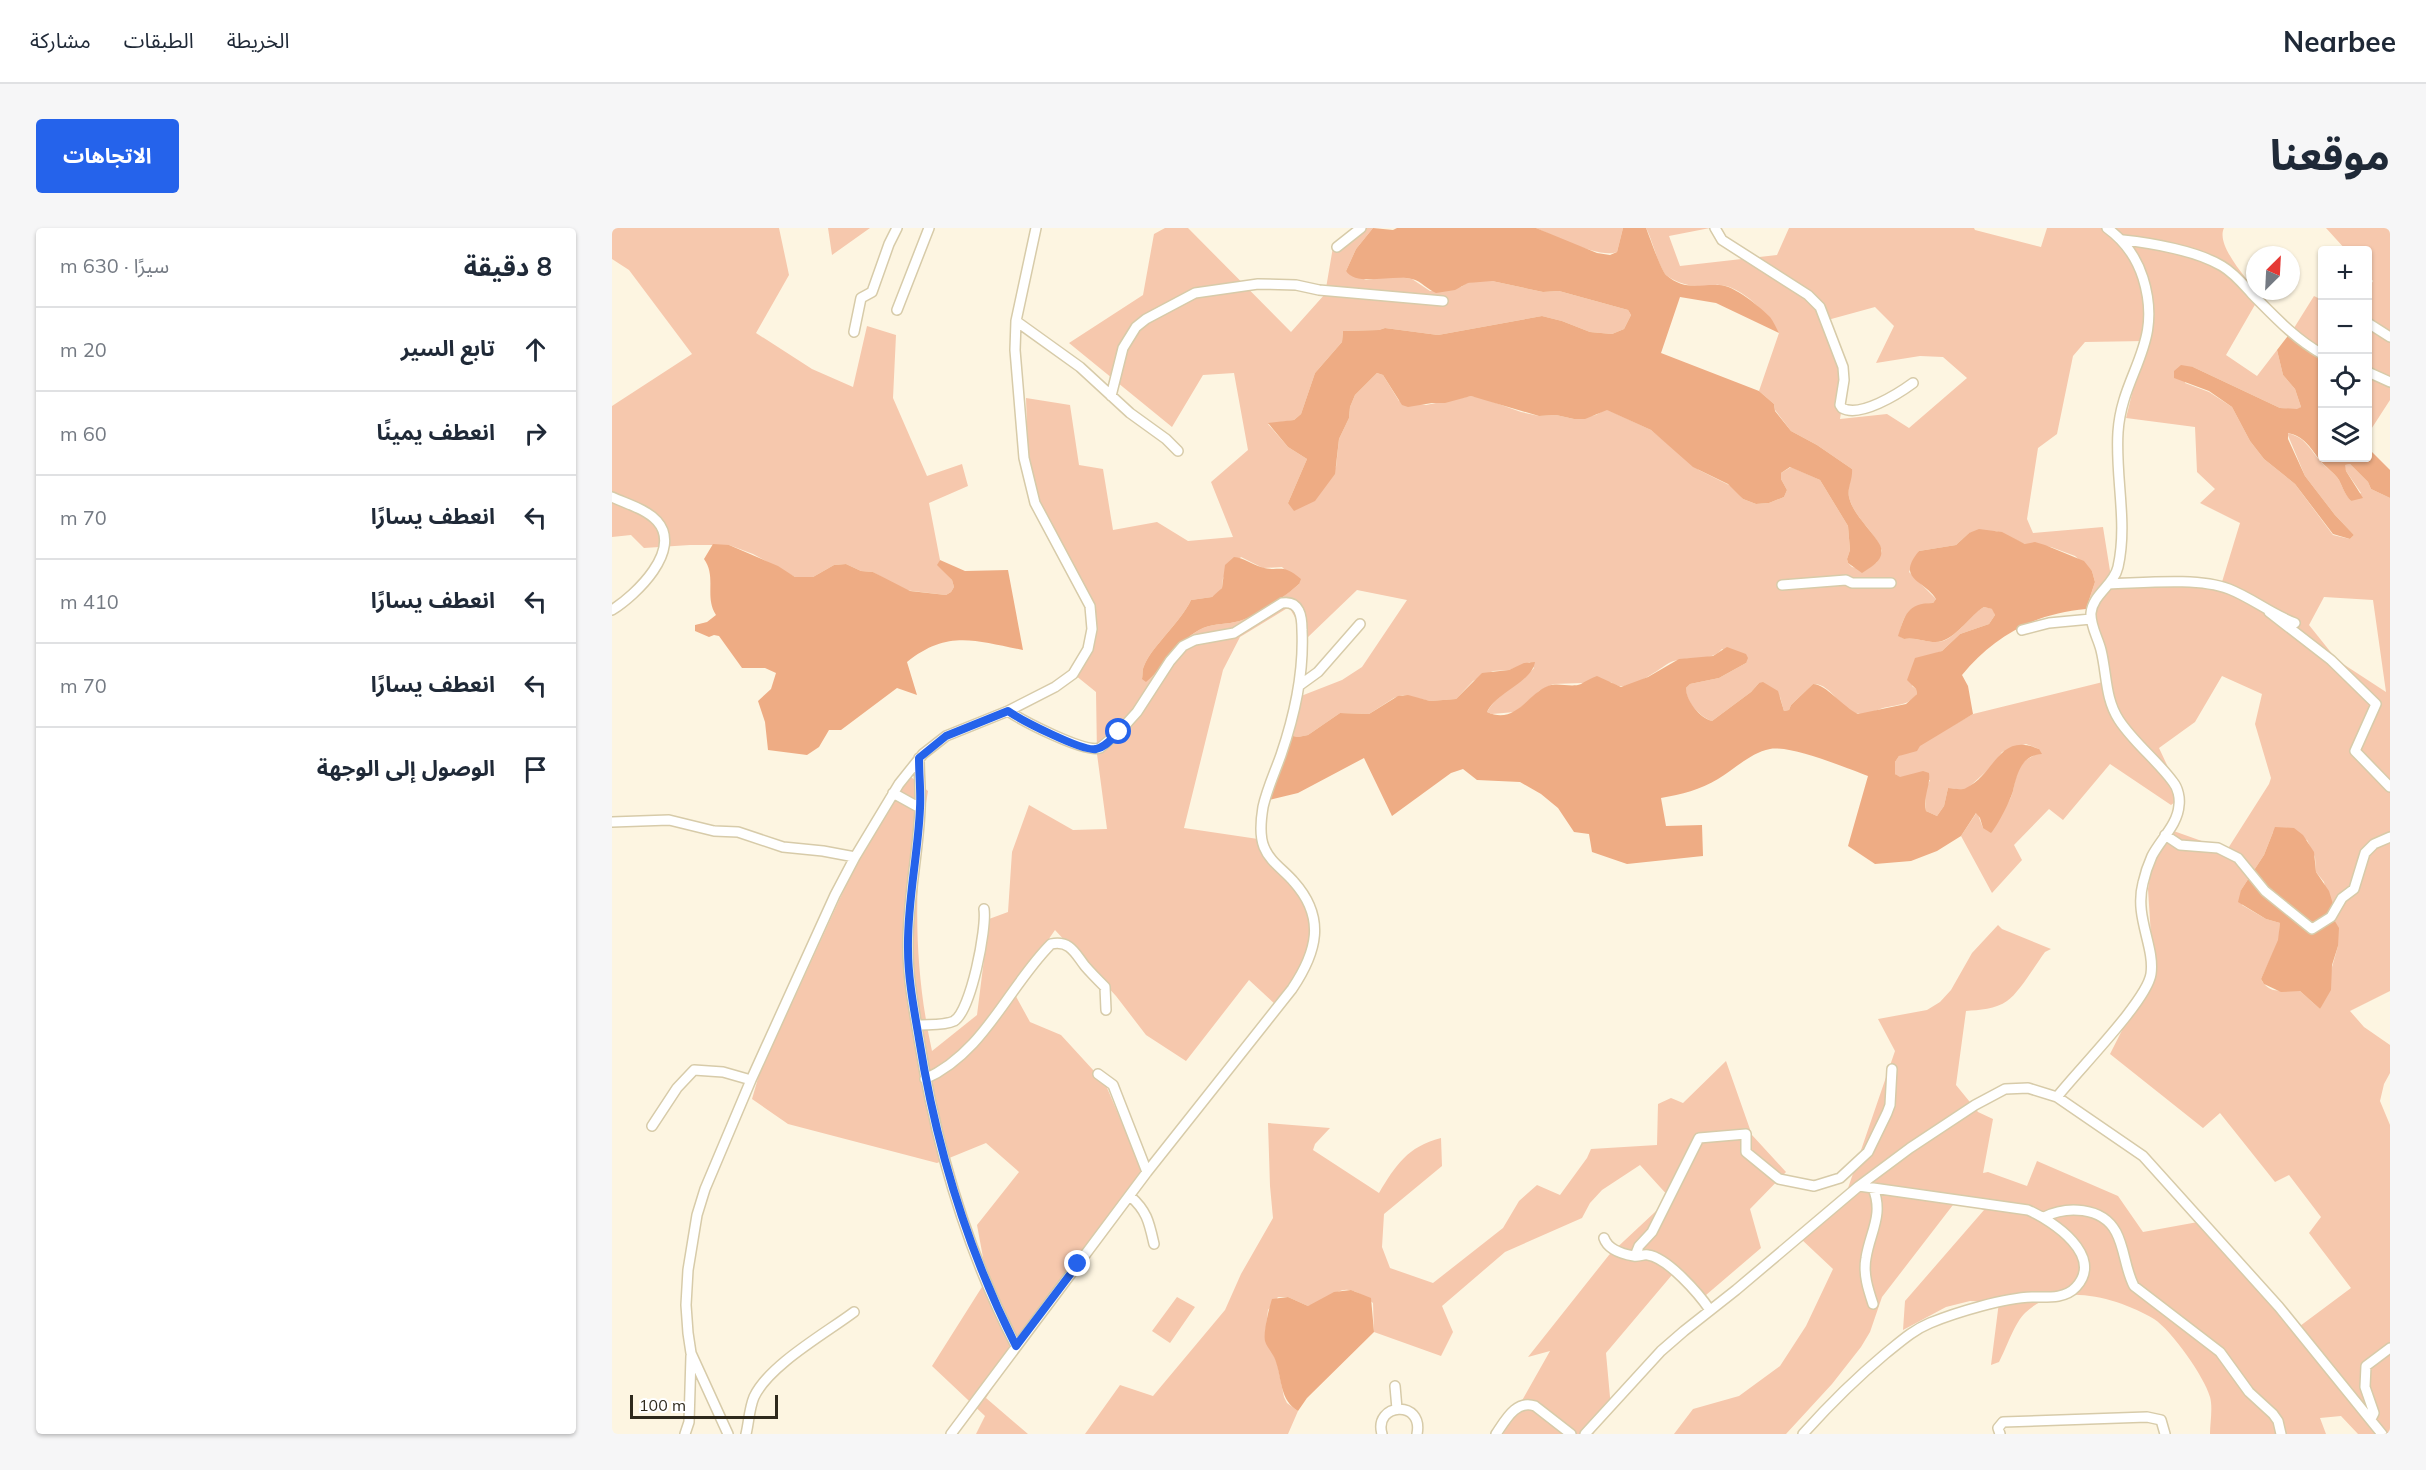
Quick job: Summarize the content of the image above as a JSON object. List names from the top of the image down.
{
  "scale_bar": "100 m",
  "north": "top right",
  "page": {
    "header": "Nearbee",
    "nav": ["الخريطة", "الطبقات", "مشاركة"],
    "title": "موقعنا",
    "buttons": "الاتجاهات",
    "heading": ["8 دقيقة", "سيرًا · 630 m"],
    "map_buttons": ["+", "−"],
    "list": [
      ["تابع السير", "20 m"],
      ["انعطف يمينًا", "60 m"],
      ["انعطف يسارًا", "70 m"],
      ["انعطف يسارًا", "410 m"],
      ["انعطف يسارًا", "70 m"],
      "الوصول إلى الوجهة"
    ],
    "scale": "100 m"
  }
}
